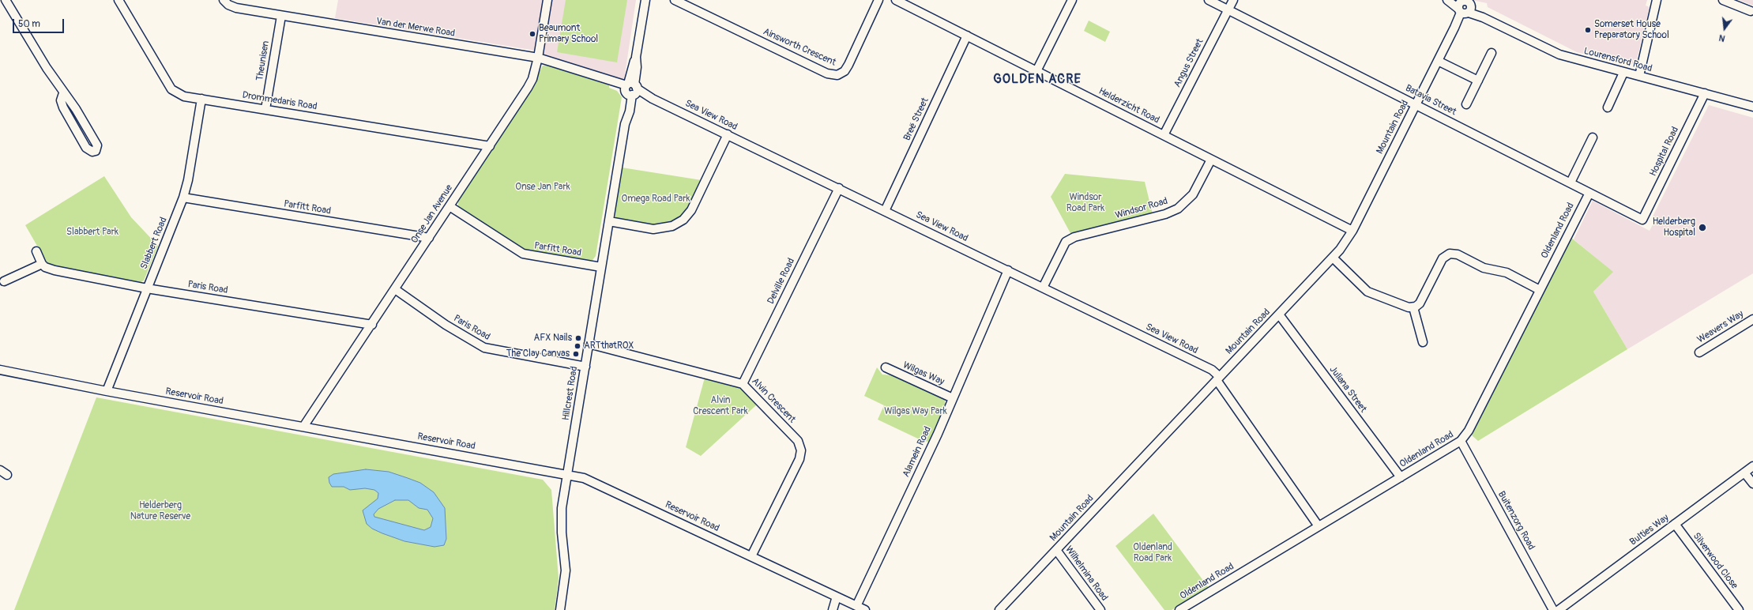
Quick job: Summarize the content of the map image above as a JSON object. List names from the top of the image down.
{
  "streets": {
    "street": [
      "Van der Merwe Road",
      "Ainsworth Crescent",
      "Lourensford Road",
      "Theunisen",
      "Angus Street",
      "Batavia Street",
      "Drommedaris Road",
      "Helderzicht Road",
      "Sea View Road",
      "Breë Street",
      "Mountain Road",
      "Hospital Road",
      "Parfitt Road",
      "Windsor Road",
      "Onse Jan Avenue",
      "Oldenland Road",
      "Slabbert Road",
      "Delville Road",
      "Paris Road",
      "Weavers Way",
      "Wilgas Way",
      "Juliana Street",
      "Hillcrest Road",
      "Reservoir Road",
      "Alvin Crescent",
      "Alamein Road",
      "Buitenzorg Road",
      "Bulties Way",
      "Silverwood Close",
      "Wilhelmina Road"
    ]
  },
  "crossings": [
    ["Van der Merwe Road", "Theunisen"],
    ["Van der Merwe Road", "Sea View Road"],
    ["Van der Merwe Road", "Onse Jan Avenue"],
    ["Van der Merwe Road", "Hillcrest Road"],
    ["Lourensford Road", "Mountain Road"],
    ["Lourensford Road", "Hospital Road"],
    ["Theunisen", "Drommedaris Road"],
    ["Angus Street", "Batavia Street"],
    ["Angus Street", "Helderzicht Road"],
    ["Batavia Street", "Mountain Road"],
    ["Batavia Street", "Hospital Road"],
    ["Batavia Street", "Oldenland Road"],
    ["Drommedaris Road", "Onse Jan Avenue"],
    ["Drommedaris Road", "Slabbert Road"],
    ["Helderzicht Road", "Breë Street"],
    ["Helderzicht Road", "Mountain Road"],
    ["Helderzicht Road", "Windsor Road"],
    ["Sea View Road", "Breë Street"],
    ["Sea View Road", "Mountain Road"],
    ["Sea View Road", "Windsor Road"],
    ["Sea View Road", "Oldenland Road"],
    ["Sea View Road", "Delville Road"],
    ["Sea View Road", "Hillcrest Road"],
    ["Sea View Road", "Alamein Road"],
    ["Mountain Road", "Juliana Street"],
    ["Mountain Road", "Wilhelmina Road"],
    ["Parfitt Road", "Onse Jan Avenue"],
    ["Parfitt Road", "Slabbert Road"],
    ["Parfitt Road", "Hillcrest Road"],
    ["Onse Jan Avenue", "Paris Road"],
    ["Onse Jan Avenue", "Reservoir Road"],
    ["Oldenland Road", "Juliana Street"],
    ["Oldenland Road", "Buitenzorg Road"],
    ["Slabbert Road", "Paris Road"],
    ["Slabbert Road", "Reservoir Road"],
    ["Delville Road", "Alvin Crescent"],
    ["Paris Road", "Hillcrest Road"],
    ["Wilgas Way", "Alamein Road"],
    ["Hillcrest Road", "Reservoir Road"],
    ["Hillcrest Road", "Alvin Crescent"],
    ["Reservoir Road", "Alvin Crescent"],
    ["Reservoir Road", "Alamein Road"],
    ["Bulties Way", "Silverwood Close"]
  ],
  "districts": ["GOLDEN ACRE"],
  "parks": [
    "Onse Jan Park",
    "Windsor Road Park",
    "Omega Road Park",
    "Slabbert Park",
    "Alvin Crescent Park",
    "Wilgas Way Park",
    "Helderberg Nature Reserve",
    "Oldenland Road Park"
  ],
  "places": [
    "Somerset House Preparatory School",
    "Beaumont Primary School",
    "Helderberg Hospital",
    "AFX Nails",
    "ARTthatROX",
    "The Clay Canvas"
  ],
  "scale_bar": "50 m",
  "north": "bottom"
}
